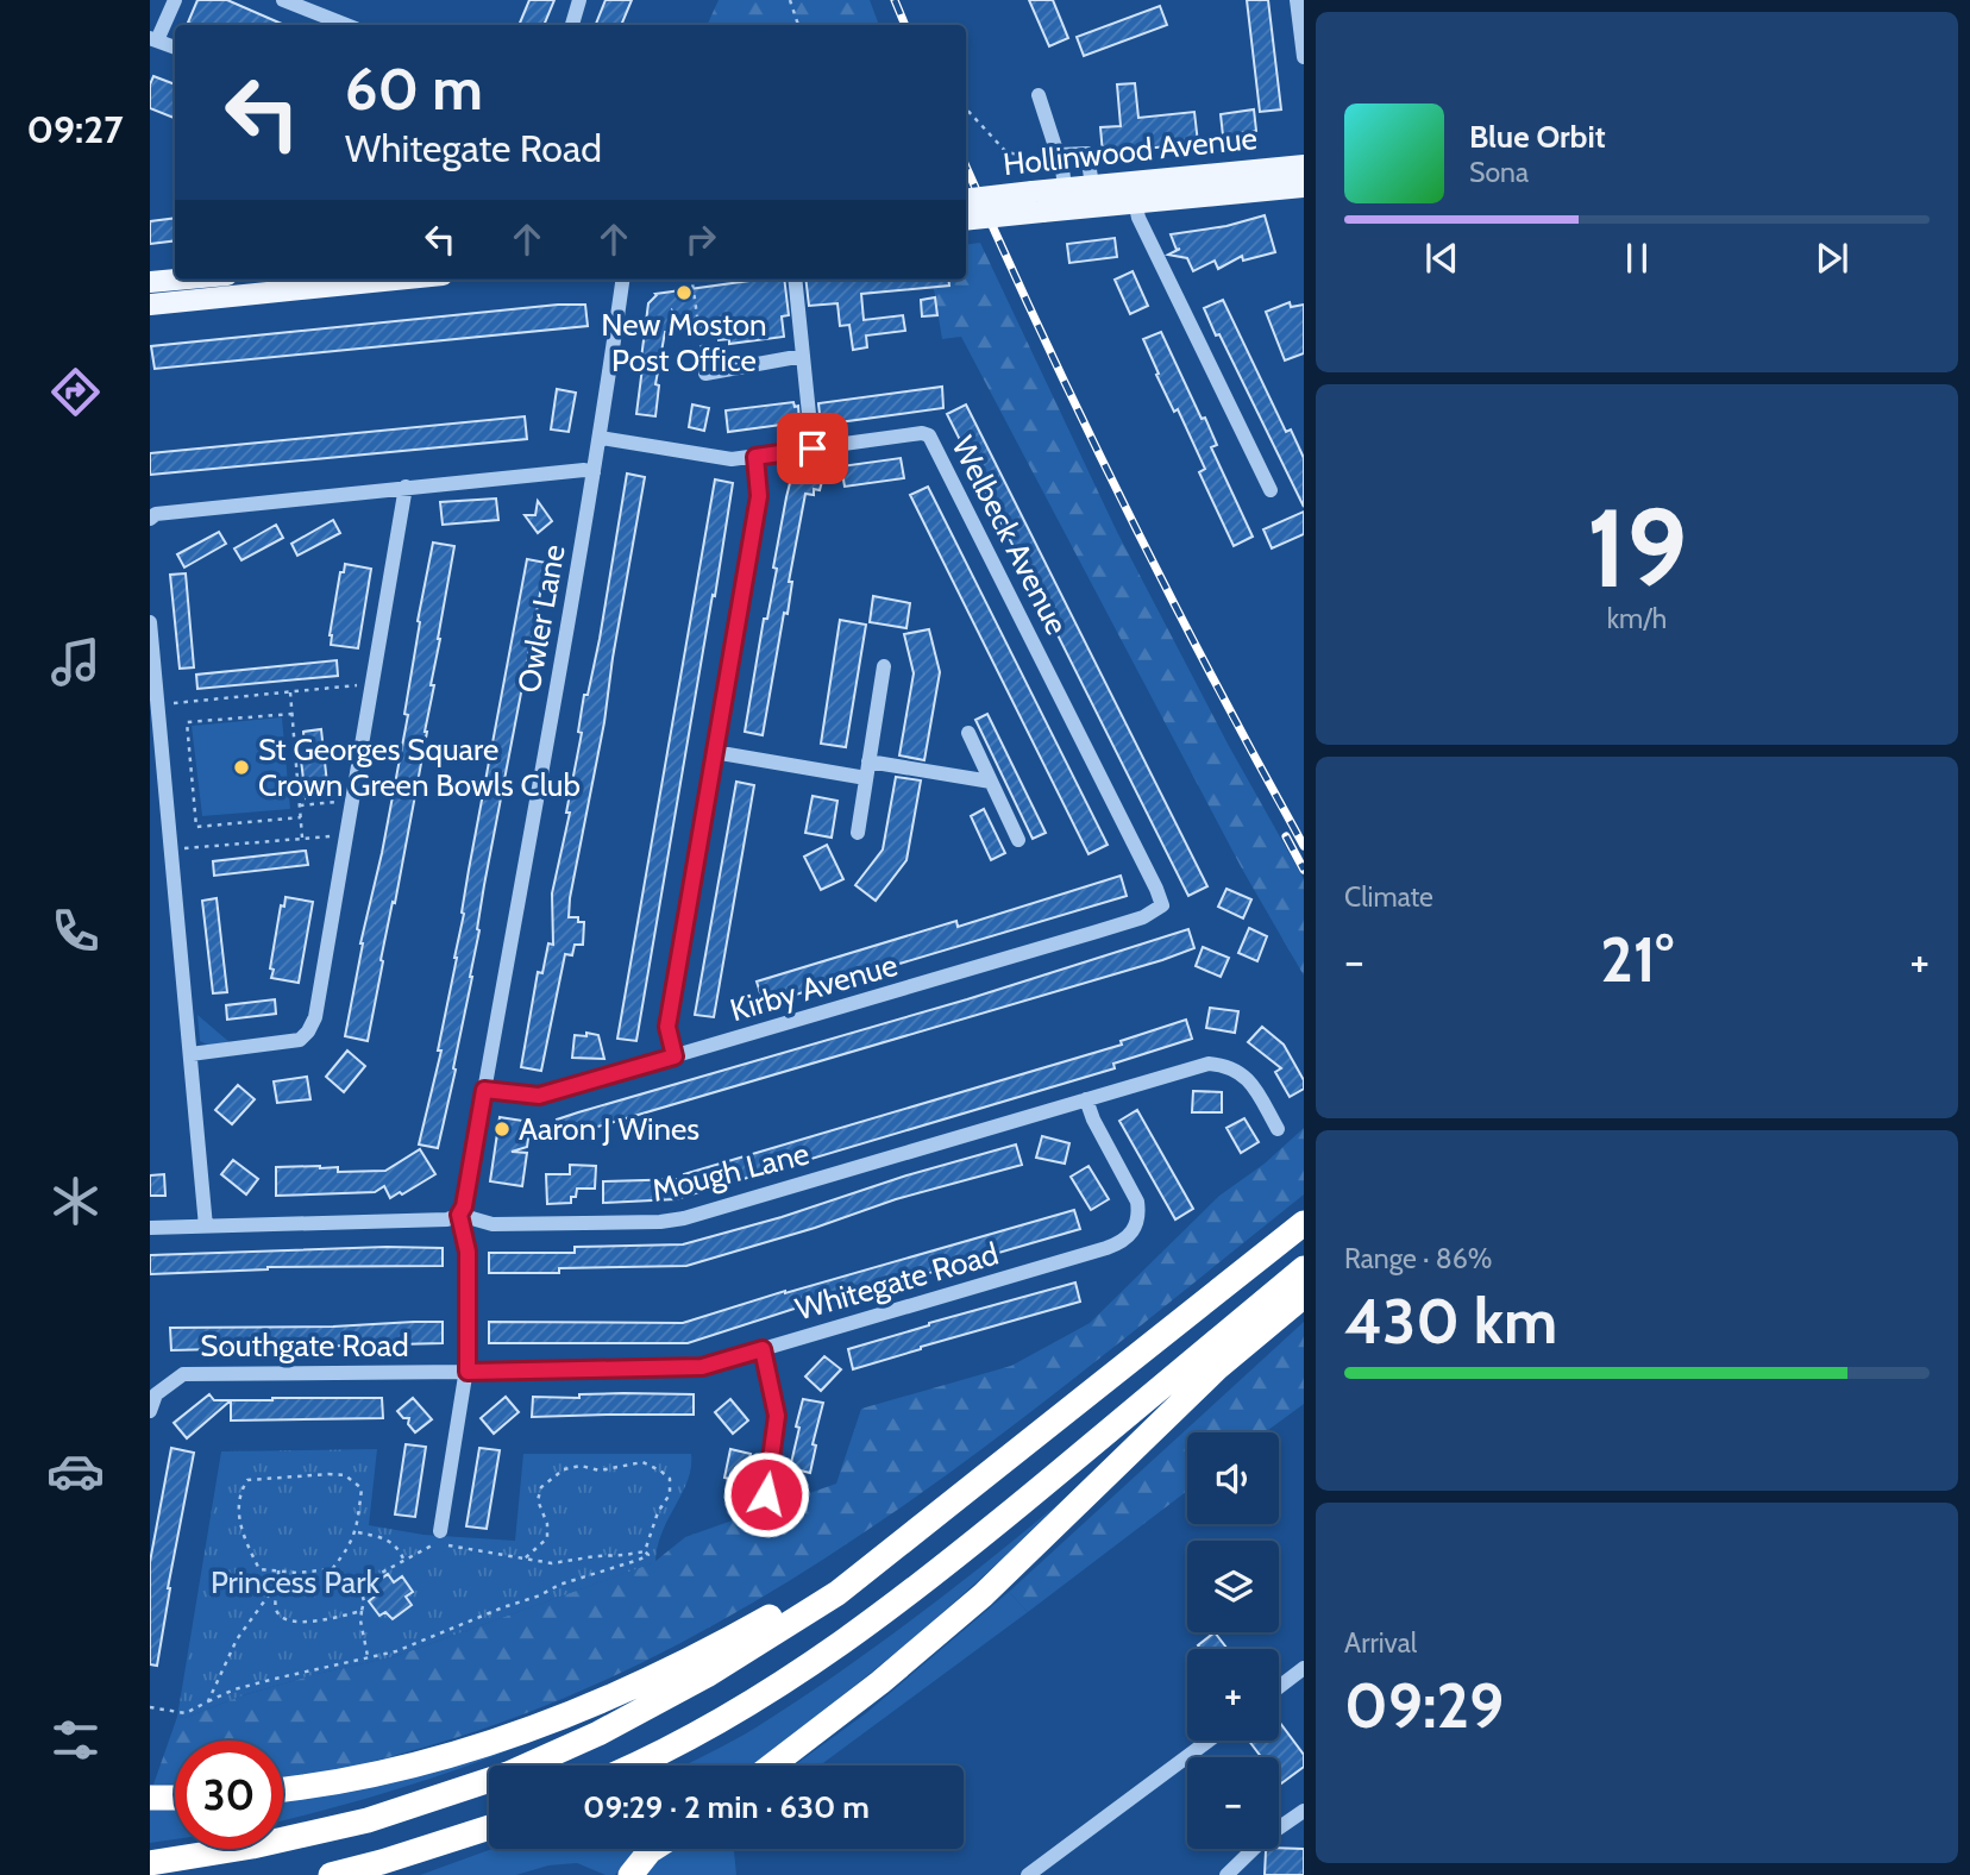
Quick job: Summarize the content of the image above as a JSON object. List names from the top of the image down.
{
  "streets": {
    "main road": ["Hollinwood Avenue"],
    "street": [
      "Welbeck Avenue",
      "Owler Lane",
      "Kirby Avenue",
      "Mough Lane",
      "Whitegate Road",
      "Southgate Road"
    ]
  },
  "crossings": [
    ["Welbeck Avenue", "Owler Lane"],
    ["Welbeck Avenue", "Kirby Avenue"],
    ["Owler Lane", "Kirby Avenue"],
    ["Owler Lane", "Mough Lane"],
    ["Mough Lane", "Whitegate Road"],
    ["Whitegate Road", "Southgate Road"]
  ],
  "parks": ["Princess Park"],
  "places": ["New Moston Post Office", "St Georges Square Crown Green Bowls Club", "Aaron J Wines"],
  "page": {
    "tabs": "09:27",
    "turn": ["60 m", "Whitegate Road"],
    "song": ["Blue Orbit", "Sona"],
    "tile": [
      ["19", "km/h"],
      "Climate",
      ["Range · 86%", "430 km"],
      ["Arrival", "09:29"]
    ],
    "heat": ["−", "21°", "+"],
    "map_buttons": ["+", "−"],
    "limit": "30",
    "trip": "09:29 · 2 min · 630 m"
  }
}
